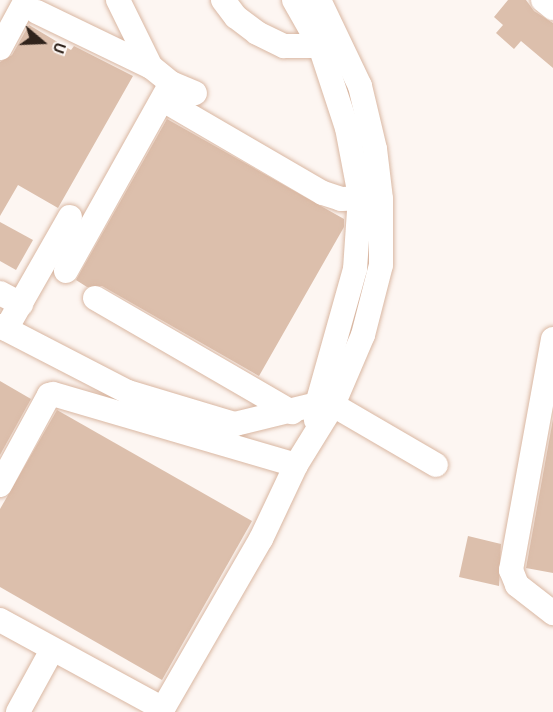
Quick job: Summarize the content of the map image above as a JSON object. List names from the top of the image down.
{
  "north": "right"
}
